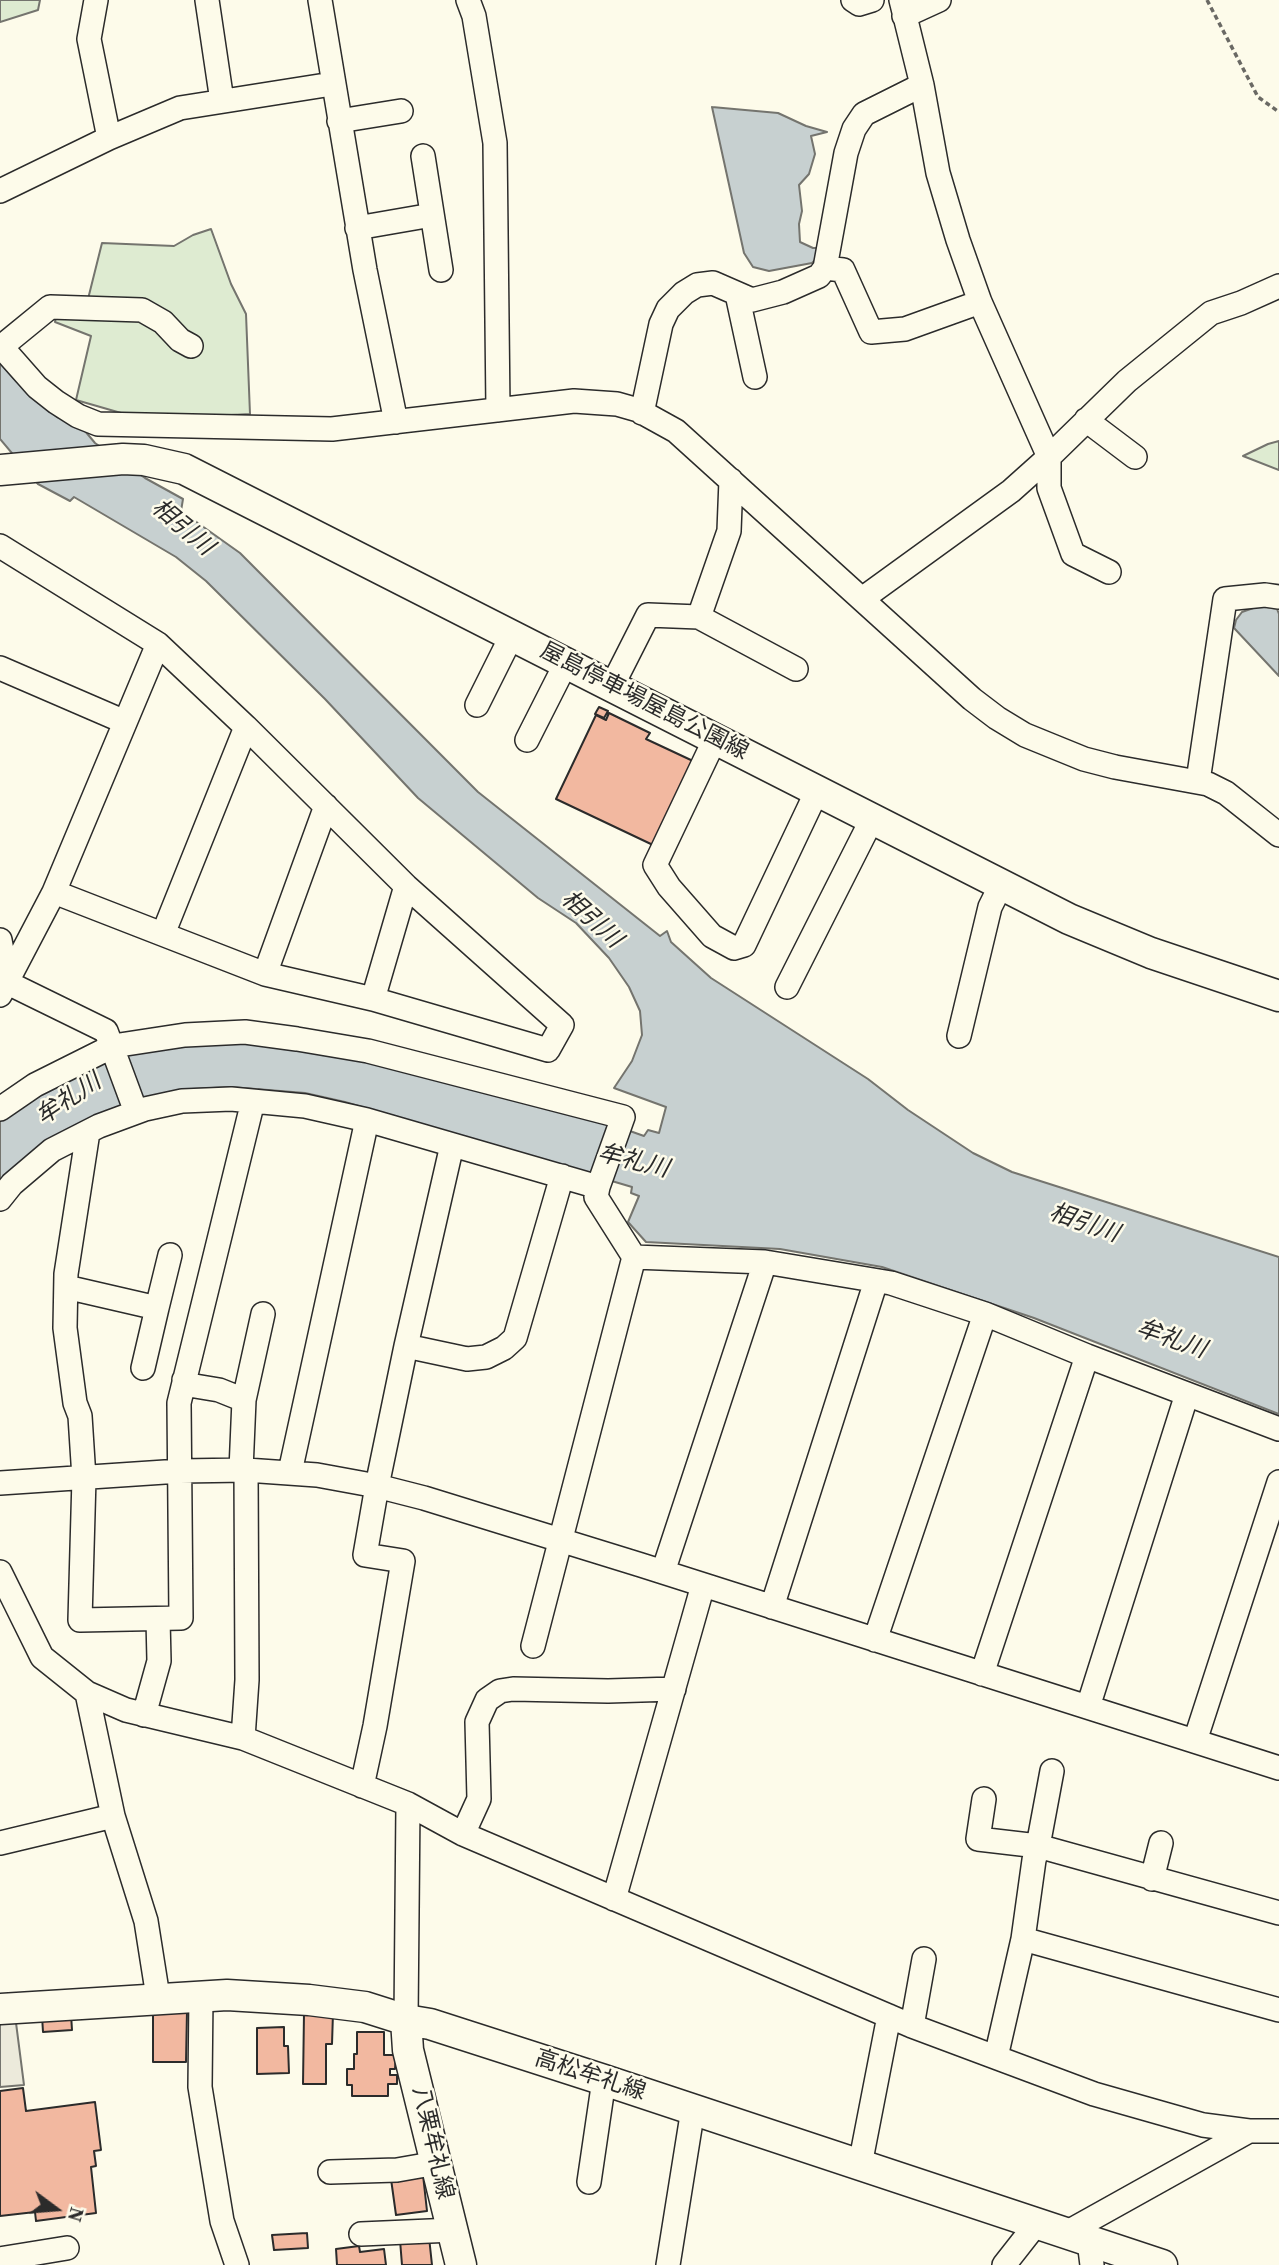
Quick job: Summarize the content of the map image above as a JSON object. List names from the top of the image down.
{
  "streets": {
    "main road": ["屋島停車場屋島公園線", "高松牟礼線", "八栗牟礼線"]
  },
  "crossings": [
    ["高松牟礼線", "八栗牟礼線"]
  ],
  "water": ["相引川", "牟礼川"],
  "north": "right"
}
